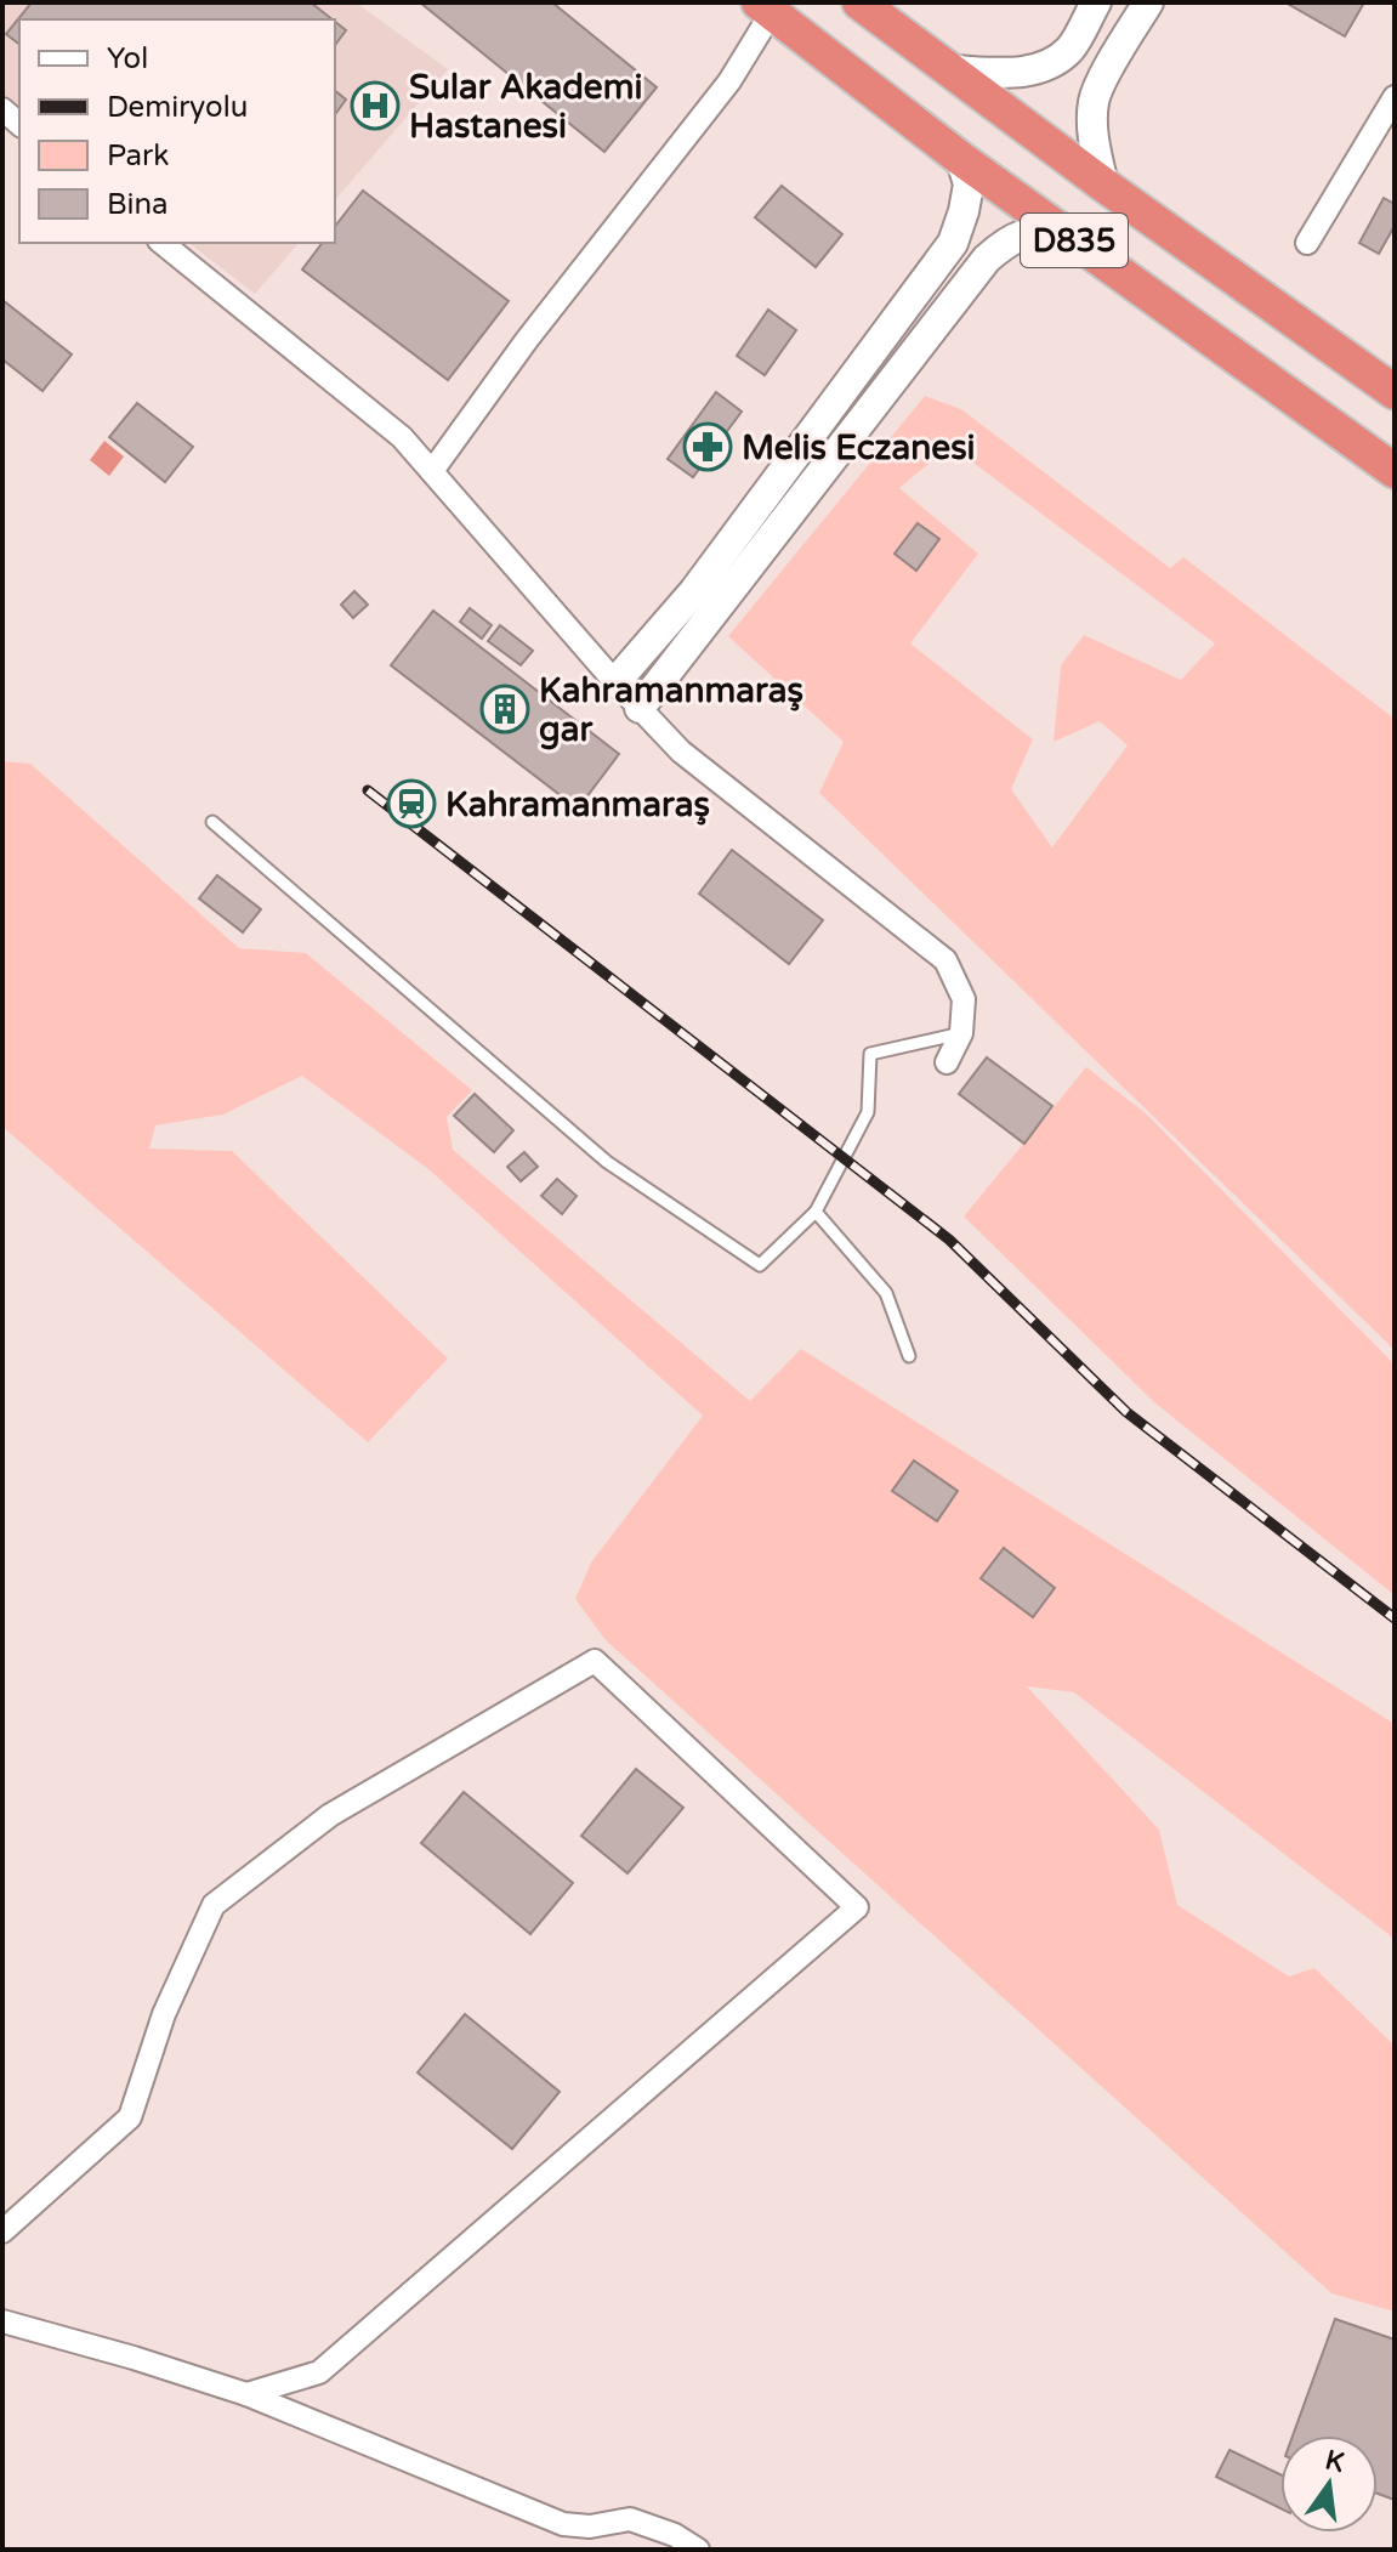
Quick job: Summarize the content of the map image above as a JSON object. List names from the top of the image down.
{
  "streets": {
    "highway": ["D835"]
  },
  "places": {
    "hospital": ["Sular Akademi Hastanesi"],
    "pharmacy": ["Melis Eczanesi"],
    "building": ["Kahramanmaraş gar"],
    "station": ["Kahramanmaraş"]
  },
  "legend": [
    "Yol",
    "Demiryolu",
    "Park",
    "Bina"
  ],
  "north": "top"
}
